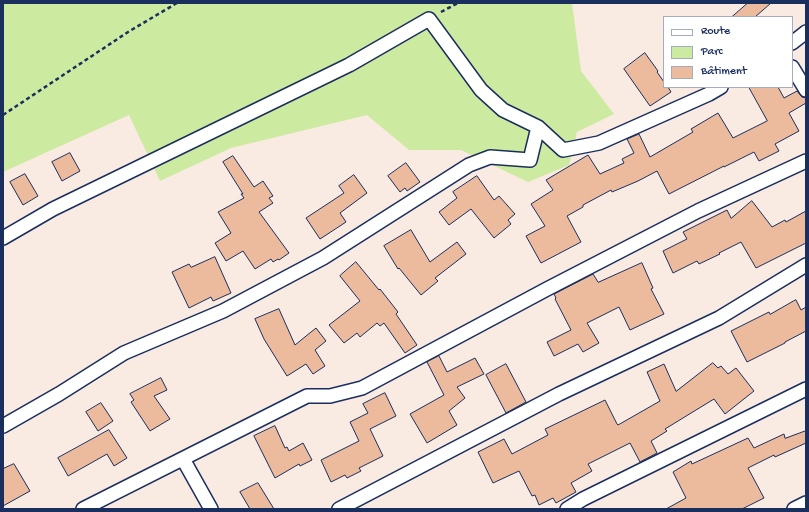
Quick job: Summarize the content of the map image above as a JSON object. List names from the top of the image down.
{
  "legend": ["Route", "Parc", "Bâtiment"]
}
